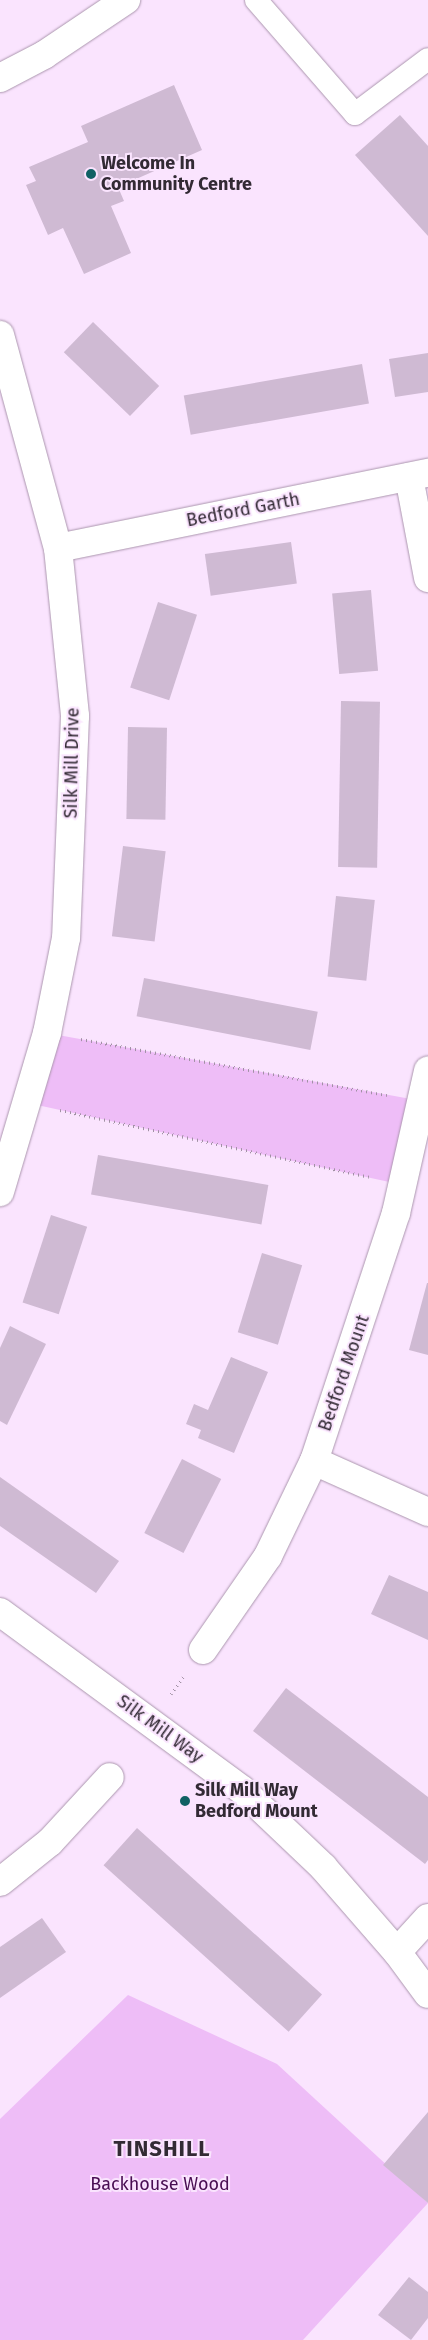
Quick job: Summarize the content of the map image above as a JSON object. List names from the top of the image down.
{
  "streets": {
    "street": [
      "Bedford Garth",
      "Silk Mill Drive",
      "Bedford Mount",
      "Silk Mill Way"
    ]
  },
  "crossings": [
    ["Bedford Garth", "Silk Mill Drive"]
  ],
  "districts": ["TINSHILL"],
  "parks": ["Backhouse Wood"],
  "places": ["Welcome In Community Centre", "Silk Mill Way Bedford Mount"]
}
